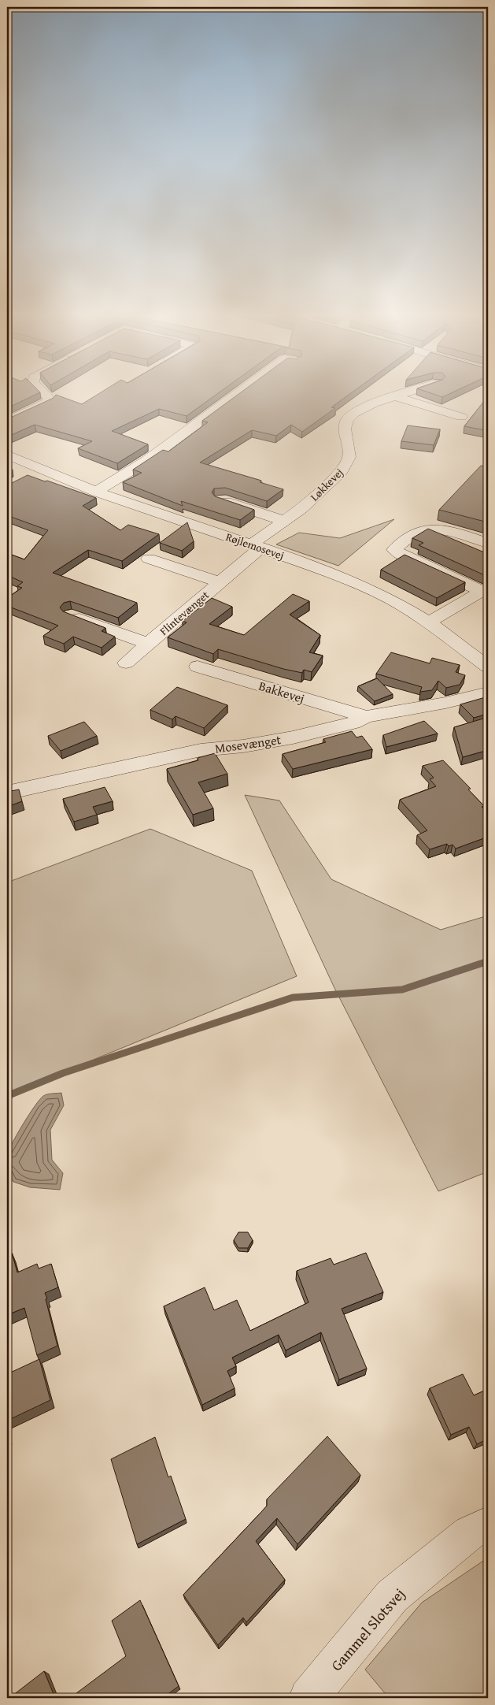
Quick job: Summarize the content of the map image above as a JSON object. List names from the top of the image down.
{
  "streets": {
    "street": [
      "Løkkevej",
      "Røjlemosevej",
      "Flintevænget",
      "Bakkevej",
      "Mosevænget",
      "Gammel Slotsvej"
    ]
  },
  "crossings": [
    ["Løkkevej", "Røjlemosevej"],
    ["Løkkevej", "Flintevænget"],
    ["Røjlemosevej", "Flintevænget"],
    ["Bakkevej", "Mosevænget"]
  ]
}
